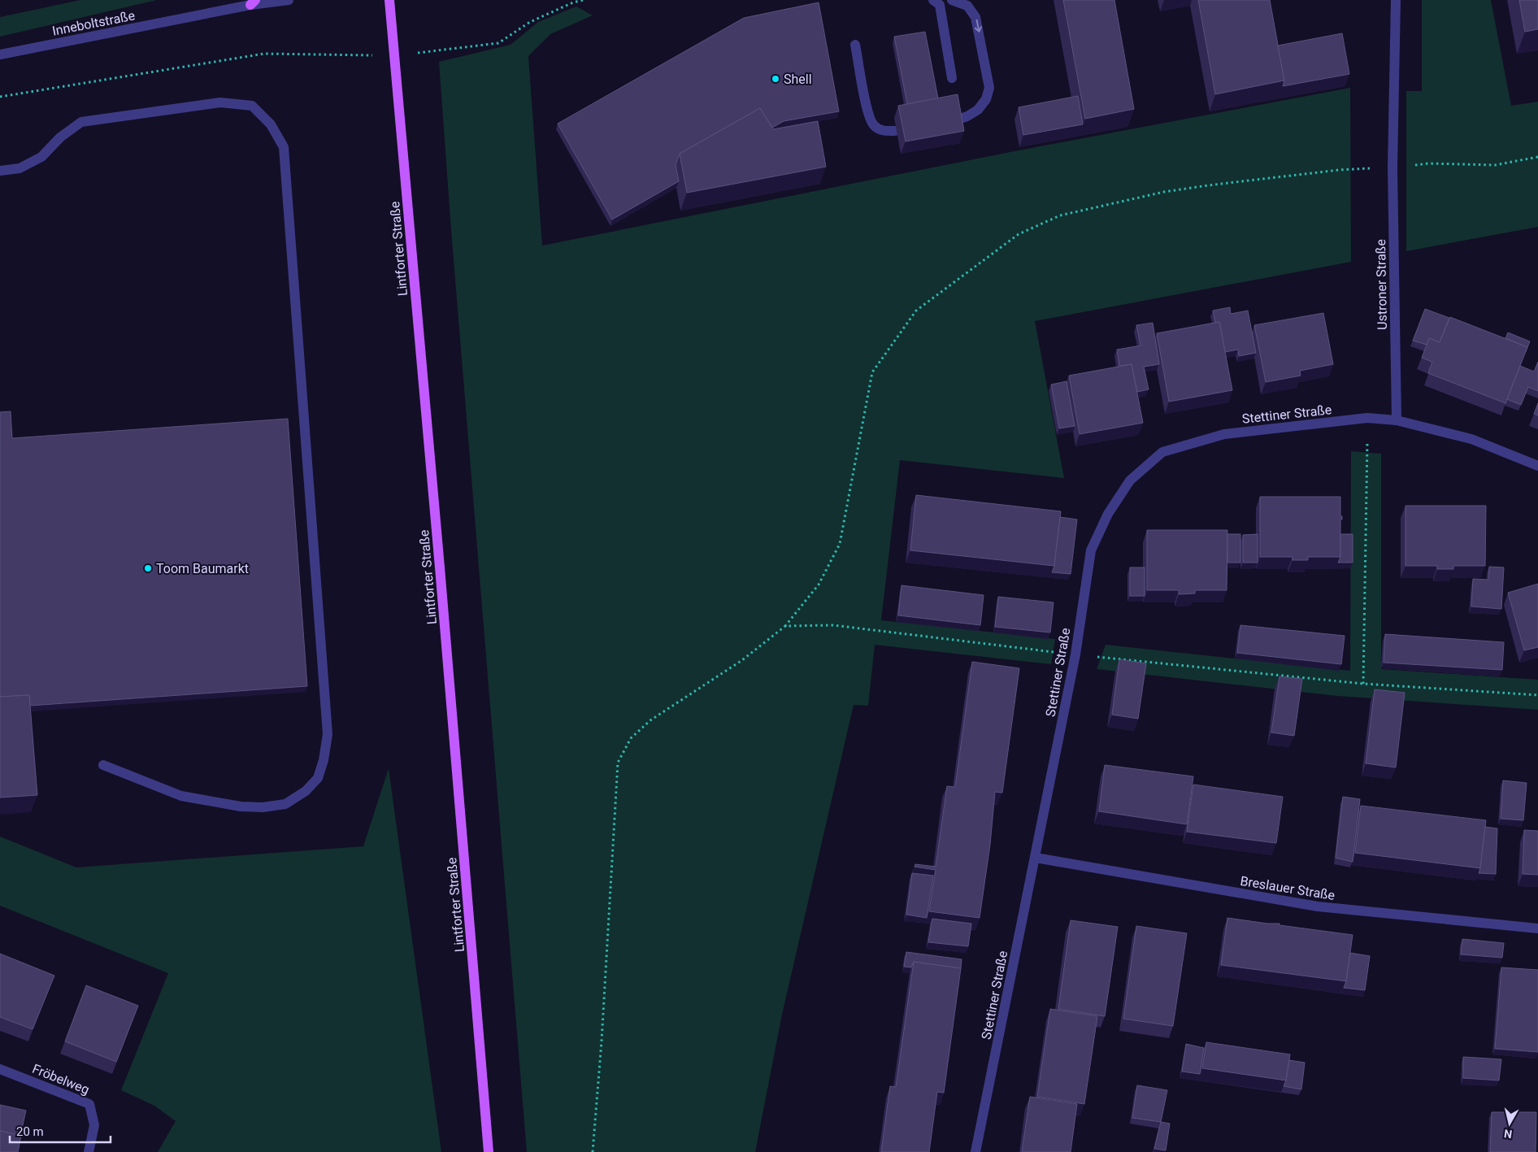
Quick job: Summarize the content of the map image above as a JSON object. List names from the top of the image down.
{
  "streets": {
    "main road": ["Lintforter Straße"],
    "street": [
      "Inneboltstraße",
      "Ustroner Straße",
      "Stettiner Straße",
      "Breslauer Straße",
      "Fröbelweg"
    ]
  },
  "crossings": [
    ["Ustroner Straße", "Stettiner Straße"],
    ["Stettiner Straße", "Breslauer Straße"]
  ],
  "places": ["Shell", "Toom Baumarkt"],
  "scale_bar": "20 m",
  "north": "bottom"
}
